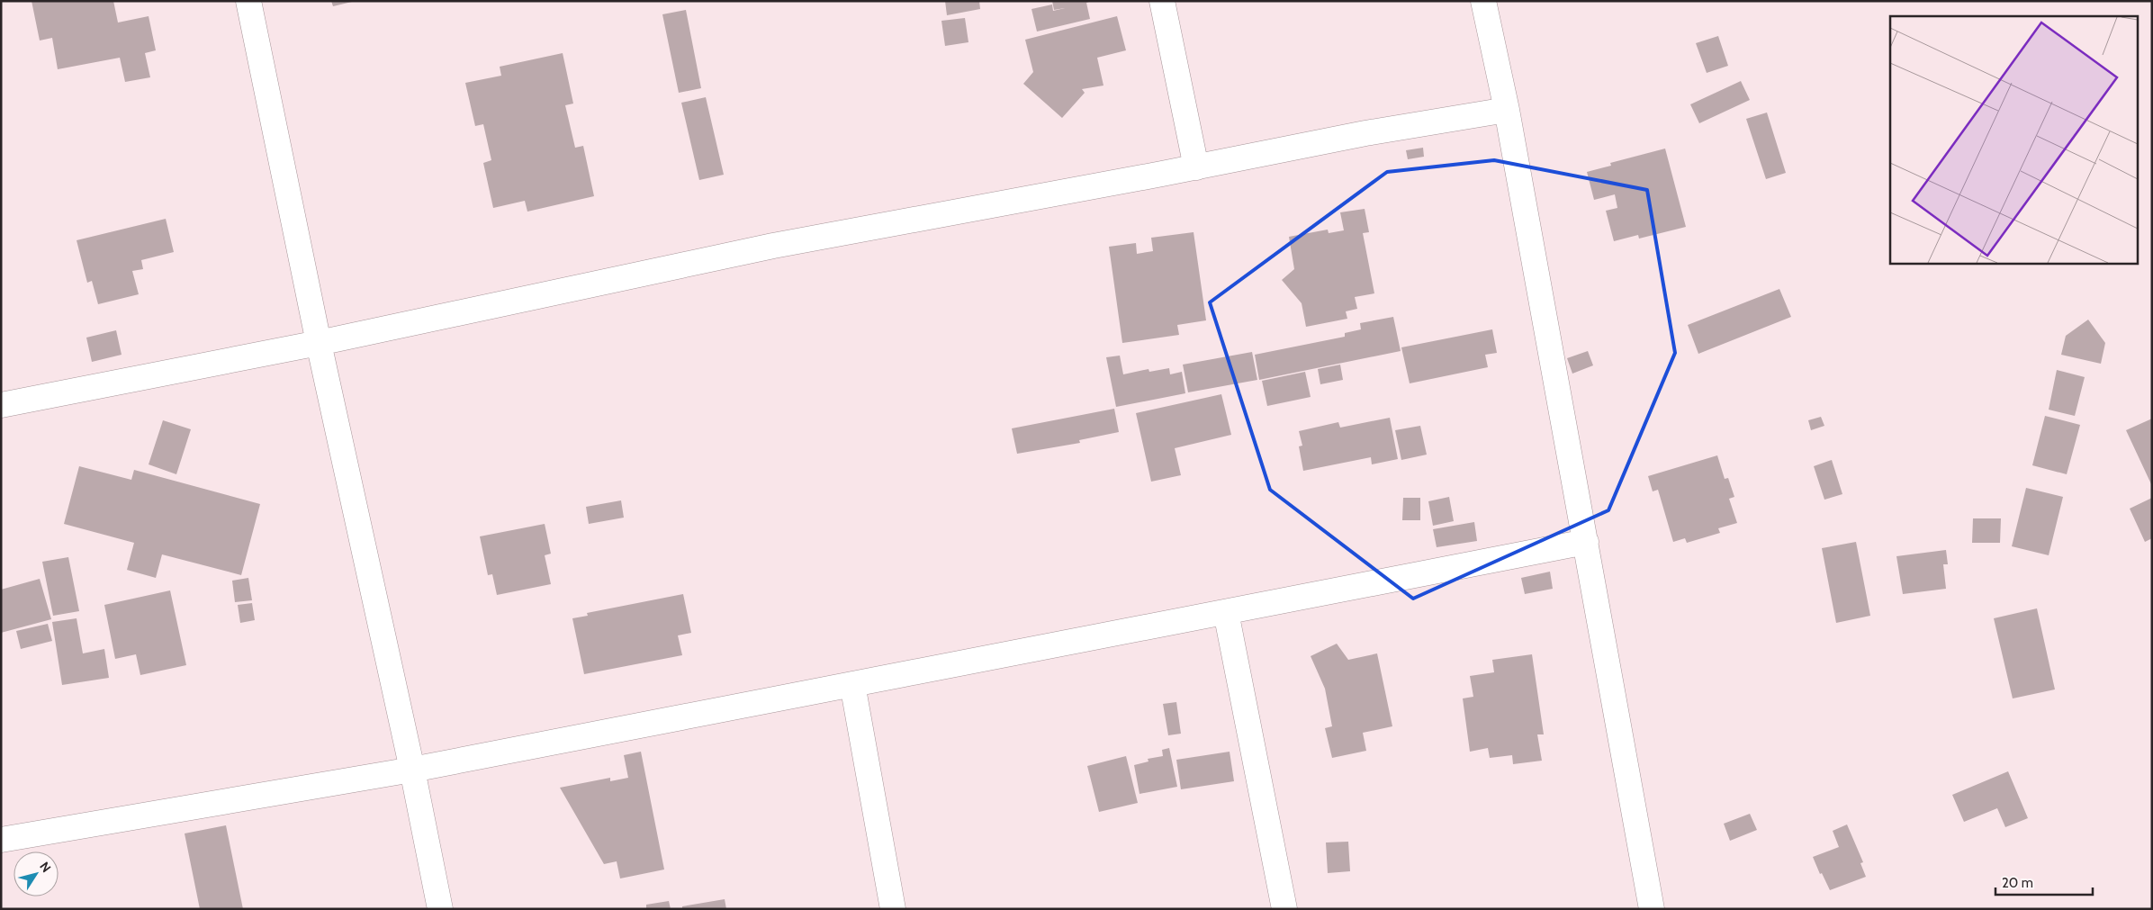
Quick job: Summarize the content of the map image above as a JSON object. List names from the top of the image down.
{
  "scale_bar": "20 m",
  "north": "top right"
}
